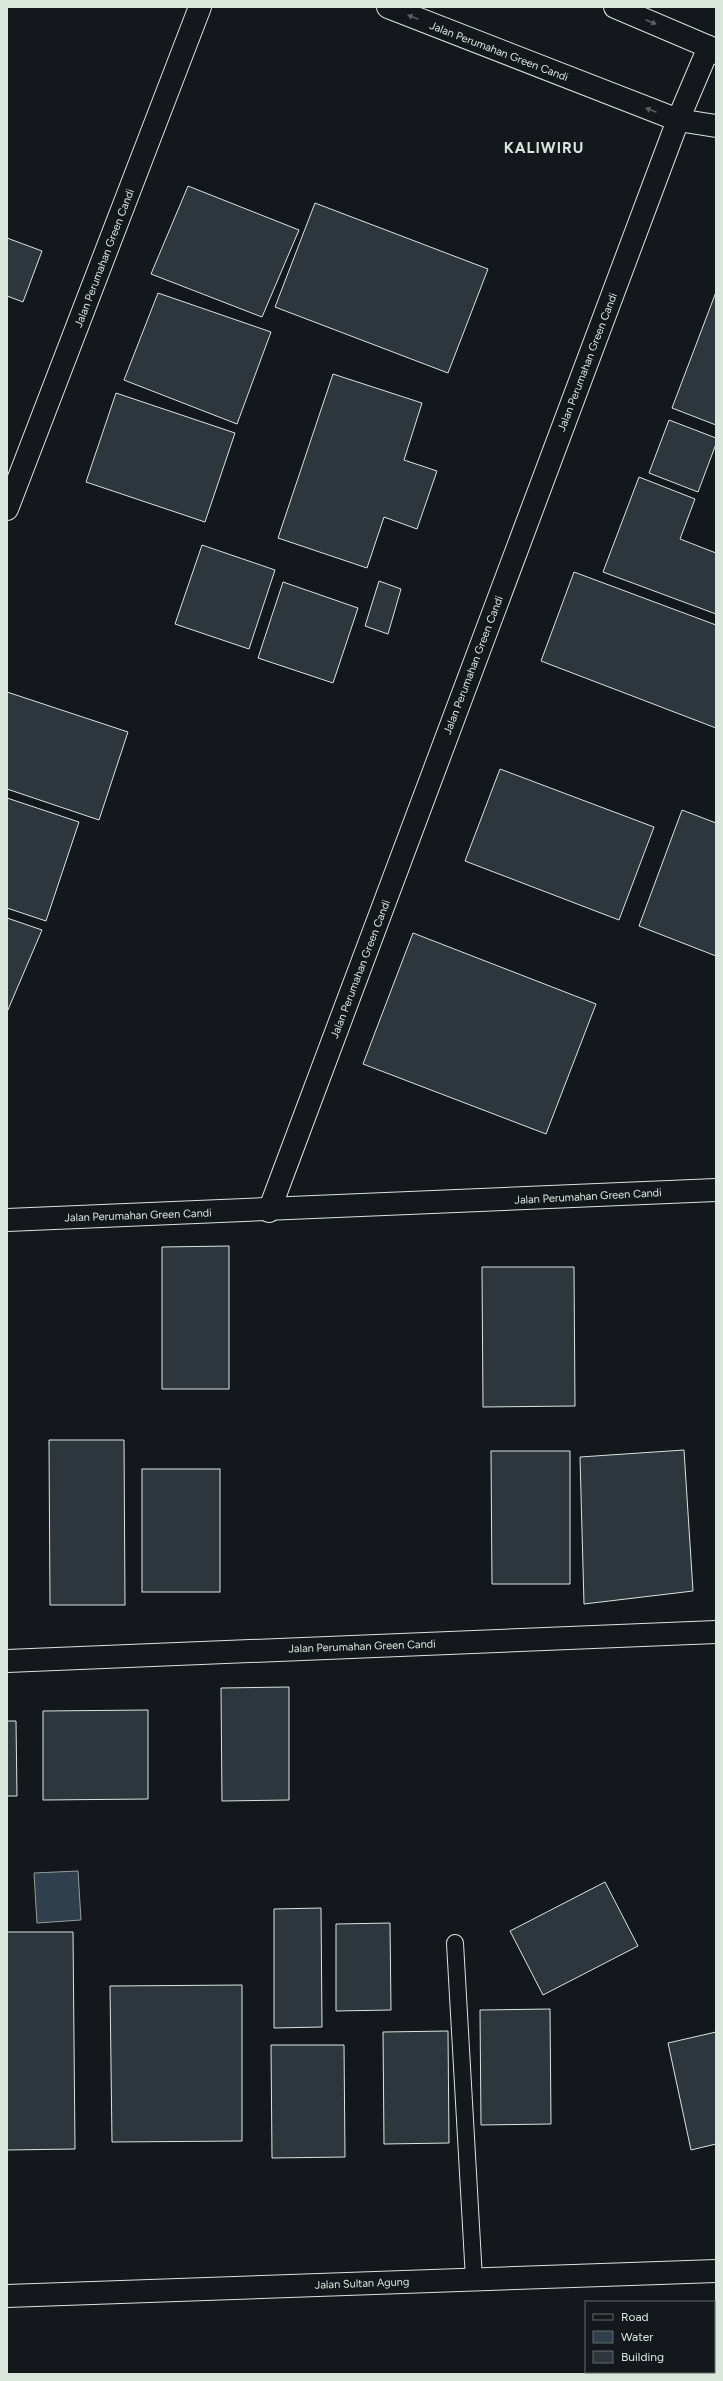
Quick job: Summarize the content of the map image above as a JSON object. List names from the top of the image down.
{
  "streets": {
    "main road": ["Jalan Perumahan Green Candi", "Jalan Sultan Agung"]
  },
  "districts": ["KALIWIRU"],
  "legend": ["Road", "Water", "Building"]
}
